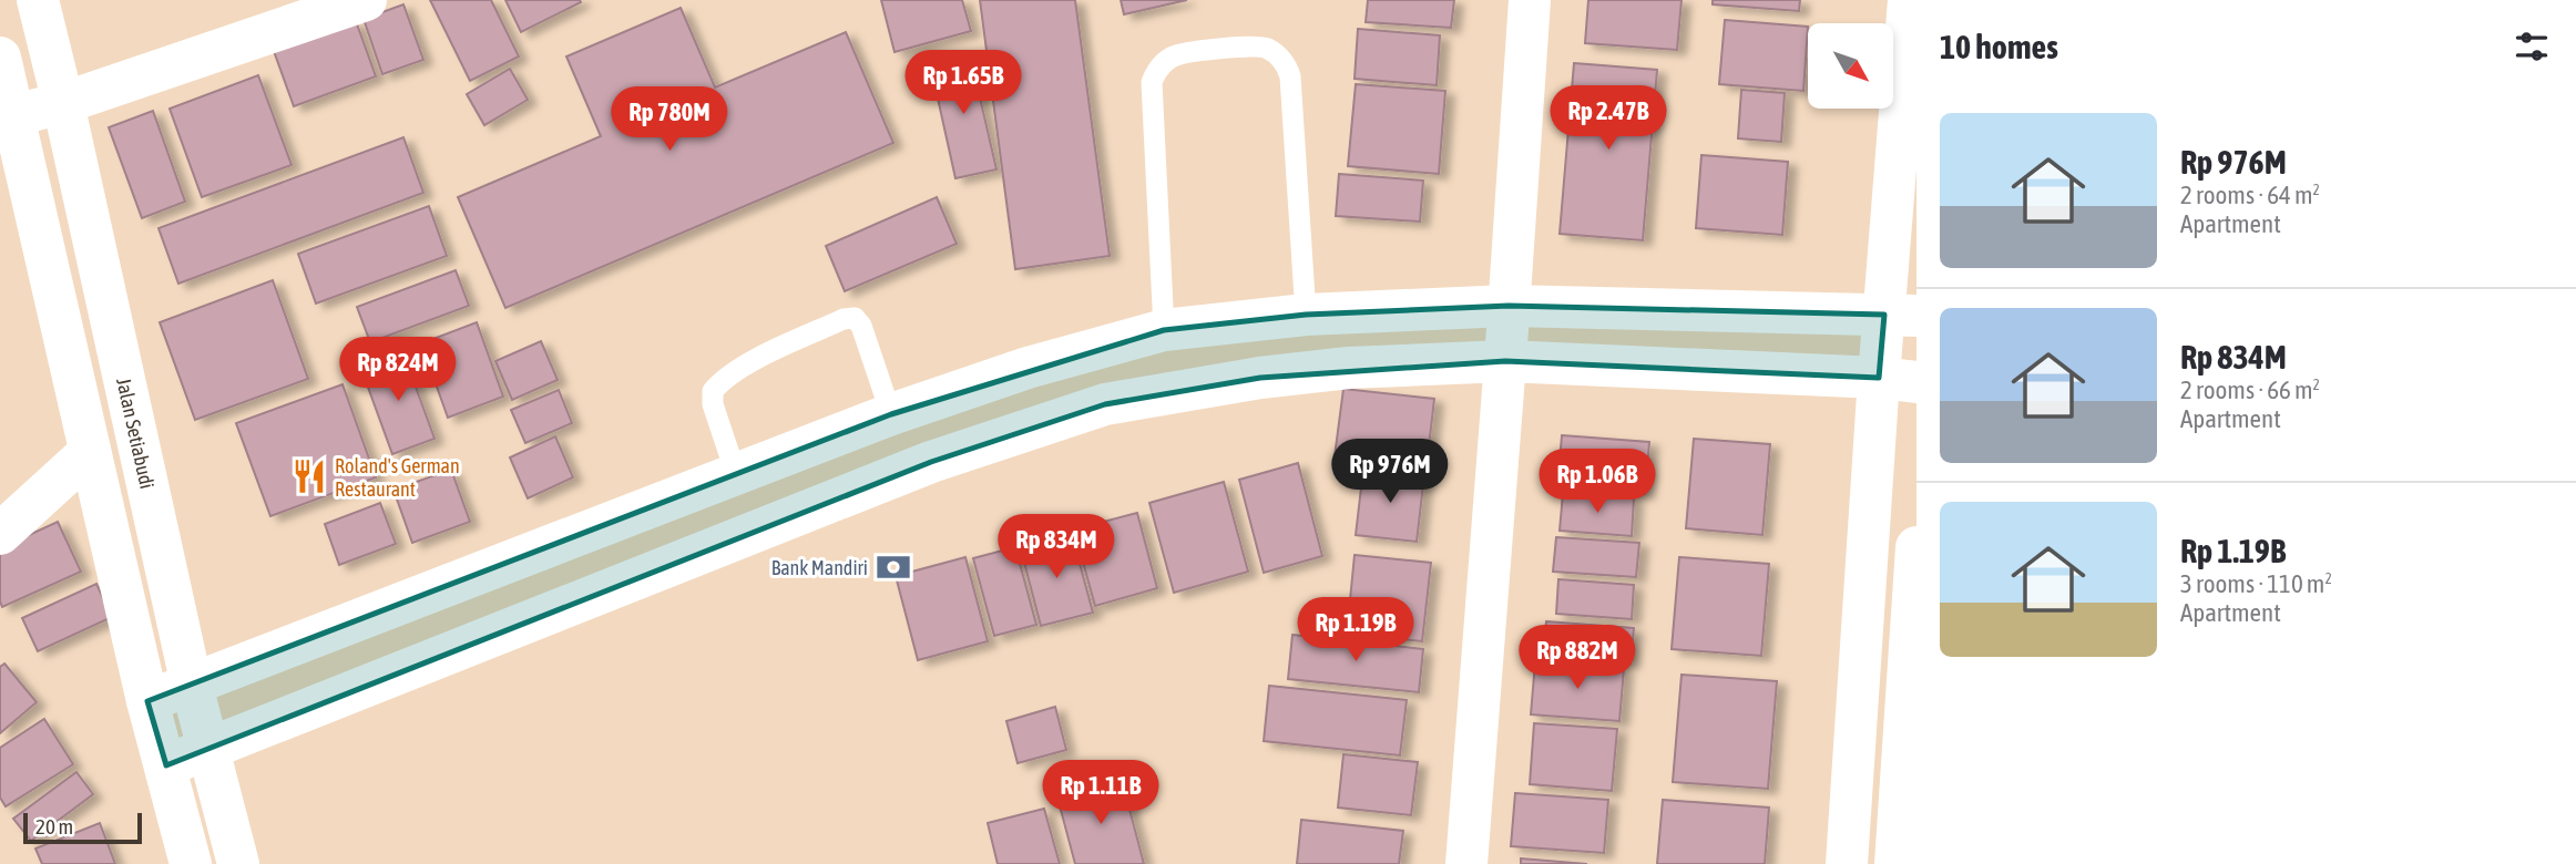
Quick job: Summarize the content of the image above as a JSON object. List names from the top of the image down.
{
  "streets": {
    "street": ["Jalan Setiabudi"]
  },
  "places": {
    "restaurant": ["Roland's German Restaurant"],
    "bank": ["Bank Mandiri"]
  },
  "scale_bar": "20 m",
  "north": "bottom right",
  "page": {
    "heading": "10 homes",
    "price": [
      "Rp 1.65B",
      "Rp 2.47B",
      "Rp 780M",
      "Rp 824M",
      "Rp 976M",
      "Rp 1.06B",
      "Rp 834M",
      "Rp 1.19B",
      "Rp 882M",
      "Rp 1.11B"
    ],
    "list": [
      {
        "name": "Rp 976M",
        "note": "2 rooms · 64 m² · Apartment"
      },
      {
        "name": "Rp 834M",
        "note": "2 rooms · 66 m² · Apartment"
      },
      {
        "name": "Rp 1.19B",
        "note": "3 rooms · 110 m² · Apartment"
      }
    ],
    "scale": "20 m"
  }
}
